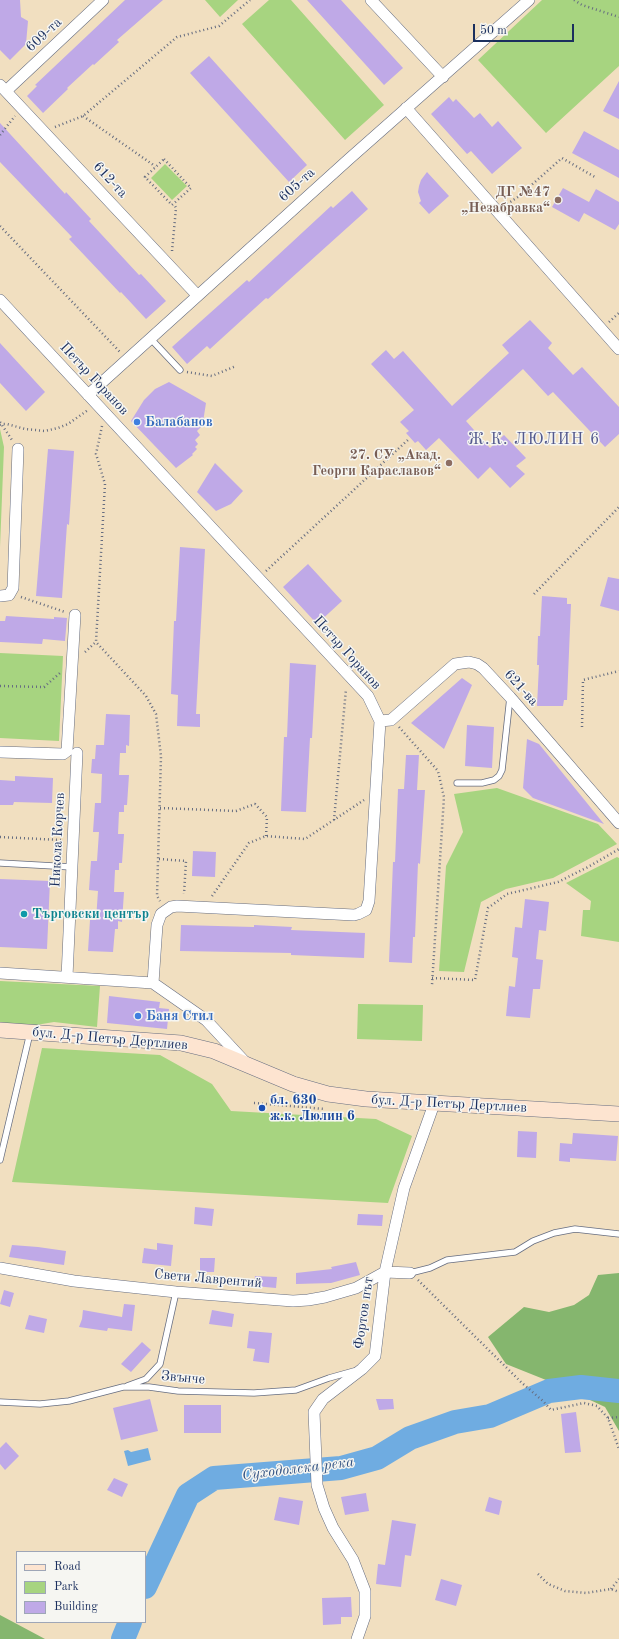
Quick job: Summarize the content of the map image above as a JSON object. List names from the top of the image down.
{
  "streets": {
    "main road": ["бул. Д-р Петър Дертлиев"],
    "street": [
      "609-та",
      "612-та",
      "605-та",
      "Петър Горанов",
      "621-ва",
      "Никола Корчев",
      "Свети Лаврентий",
      "Фортов път"
    ],
    "lane": ["Звънче"]
  },
  "crossings": [
    ["609-та", "612-та"],
    ["612-та", "605-та"],
    ["605-та", "Петър Горанов"],
    ["бул. Д-р Петър Дертлиев", "Фортов път"],
    ["Свети Лаврентий", "Фортов път"],
    ["Фортов път", "Звънче"]
  ],
  "districts": ["Ж.К. ЛЮЛИН 6"],
  "water": ["Суходолска река"],
  "places": [
    "ДГ №47 „Незабравка“",
    "Балабанов",
    "27. СУ „Акад. Георги Караславов“",
    "Търговски център",
    "Баня Стил",
    "бл. 630 ж.к. Люлин 6"
  ],
  "legend": ["Road", "Park", "Building"],
  "scale_bar": "50 m"
}
